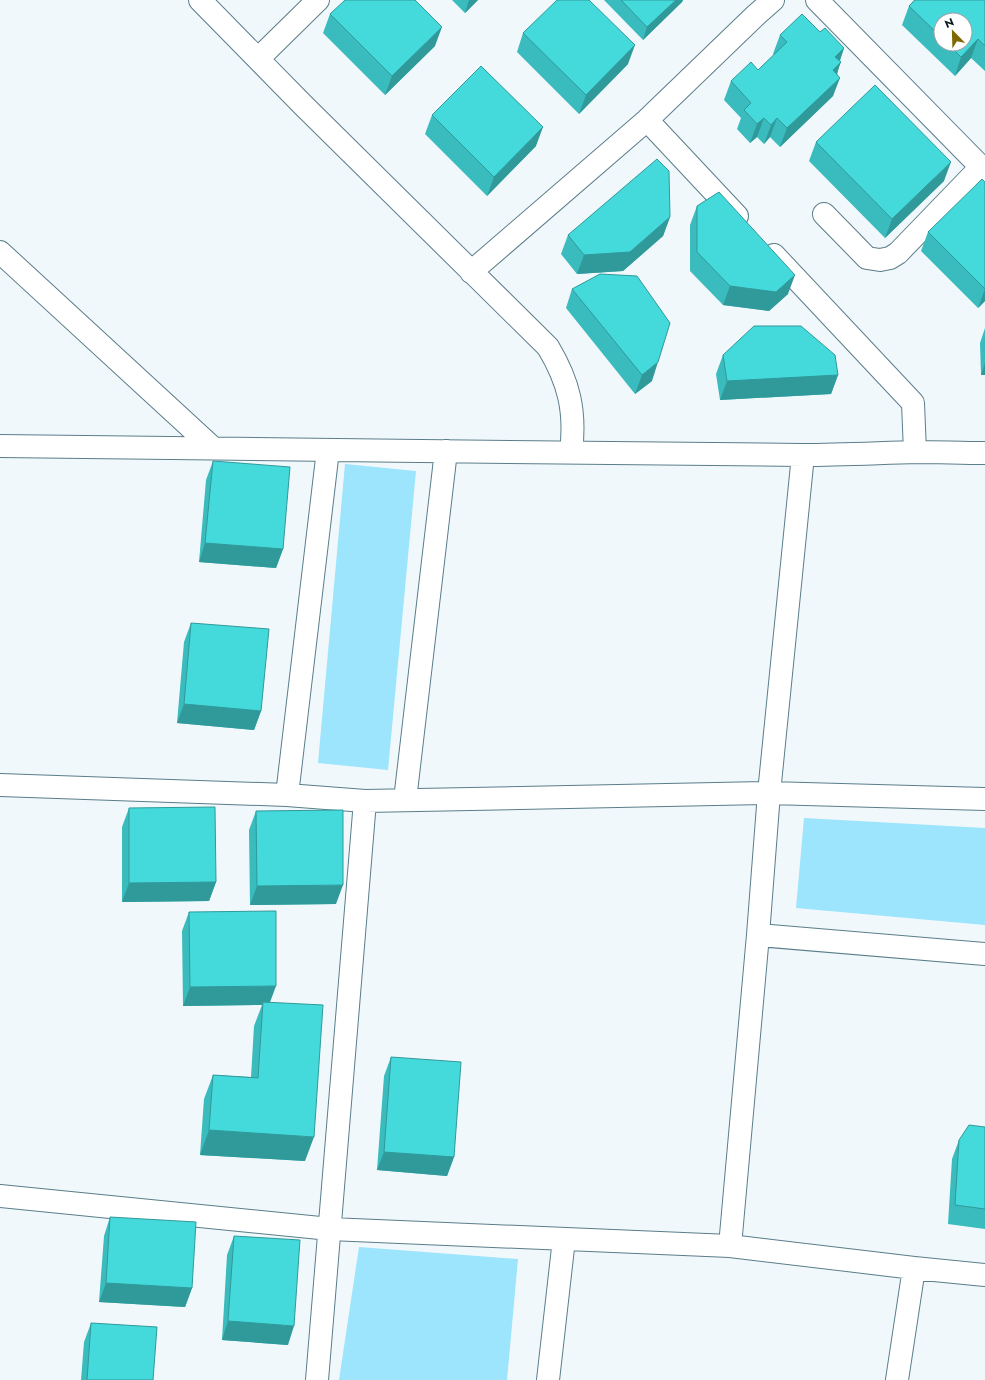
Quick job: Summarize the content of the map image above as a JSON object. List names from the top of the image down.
{
  "north": "top left"
}
